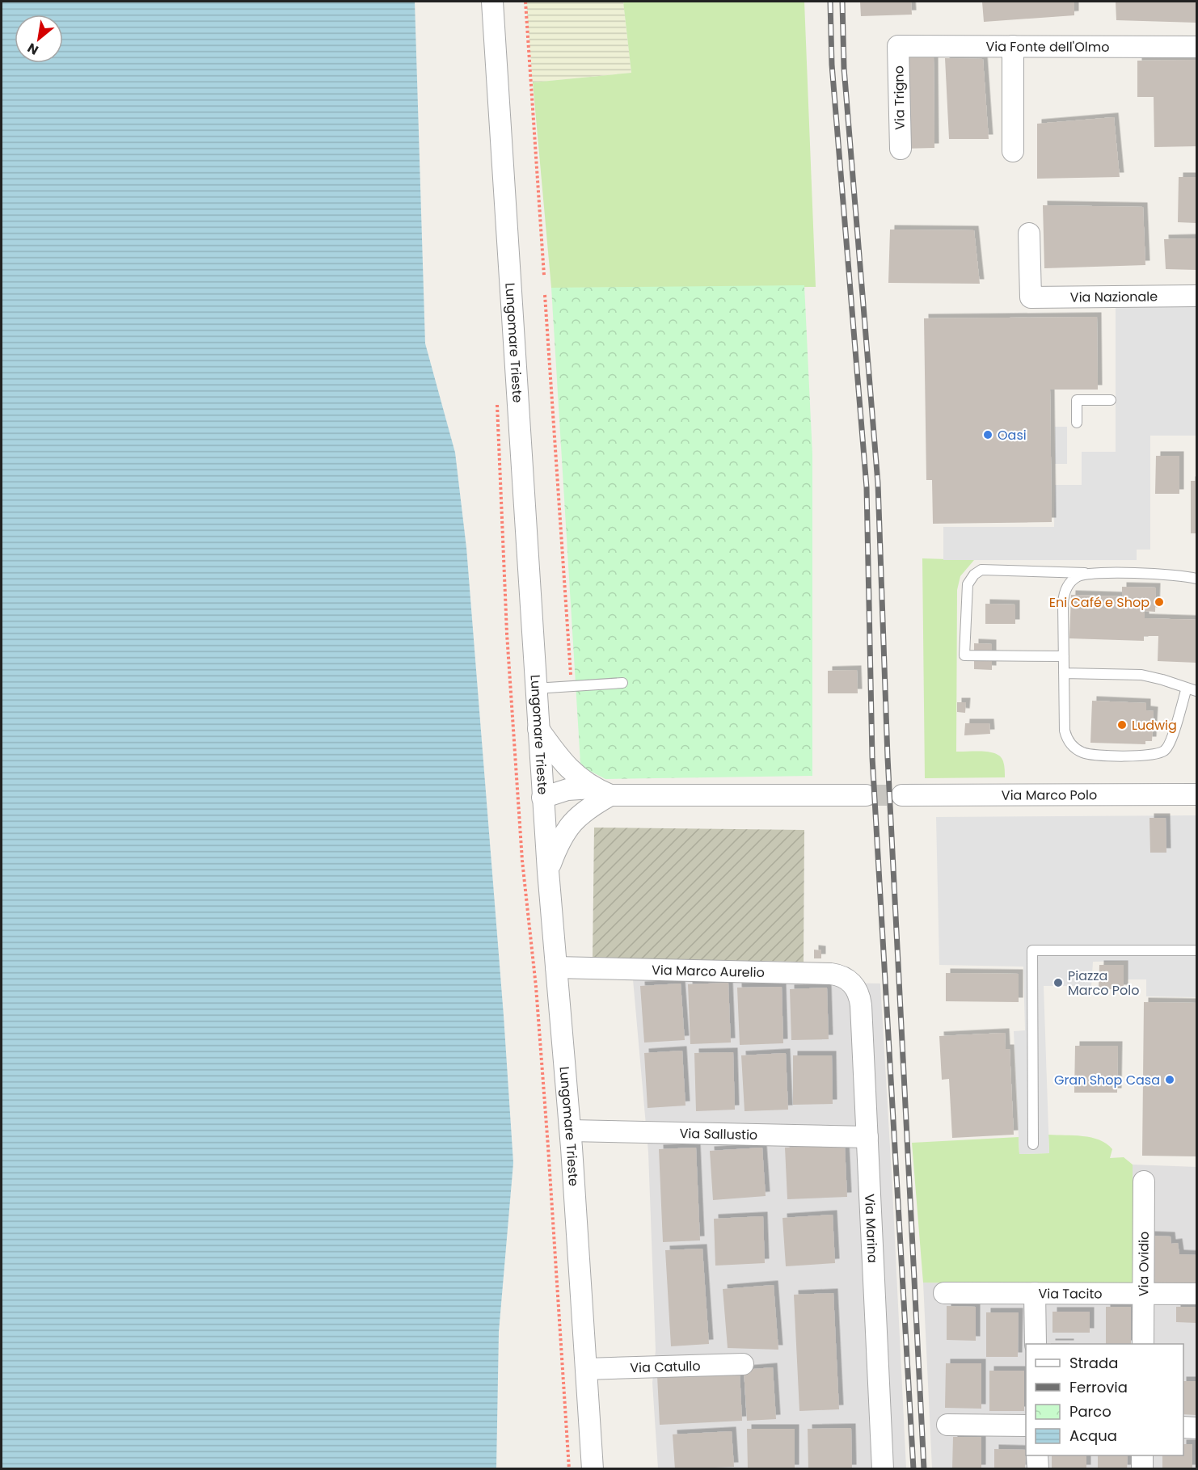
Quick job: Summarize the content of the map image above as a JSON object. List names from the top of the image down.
{
  "streets": {
    "street": [
      "Via Fonte dell'Olmo",
      "Via Trigno",
      "Via Nazionale",
      "Lungomare Trieste",
      "Via Marco Polo",
      "Via Marco Aurelio",
      "Via Sallustio",
      "Via Marina",
      "Via Ovidio",
      "Via Tacito",
      "Via Catullo"
    ]
  },
  "crossings": [
    ["Via Fonte dell'Olmo", "Via Trigno"],
    ["Lungomare Trieste", "Via Marco Aurelio"],
    ["Lungomare Trieste", "Via Sallustio"],
    ["Lungomare Trieste", "Via Catullo"],
    ["Via Marco Aurelio", "Via Marina"],
    ["Via Sallustio", "Via Marina"],
    ["Via Ovidio", "Via Tacito"]
  ],
  "places": [
    "Oasi",
    "Eni Café e Shop",
    "Ludwig",
    "Piazza Marco Polo",
    "Gran Shop Casa"
  ],
  "legend": [
    "Strada",
    "Ferrovia",
    "Parco",
    "Acqua"
  ],
  "north": "bottom left"
}
